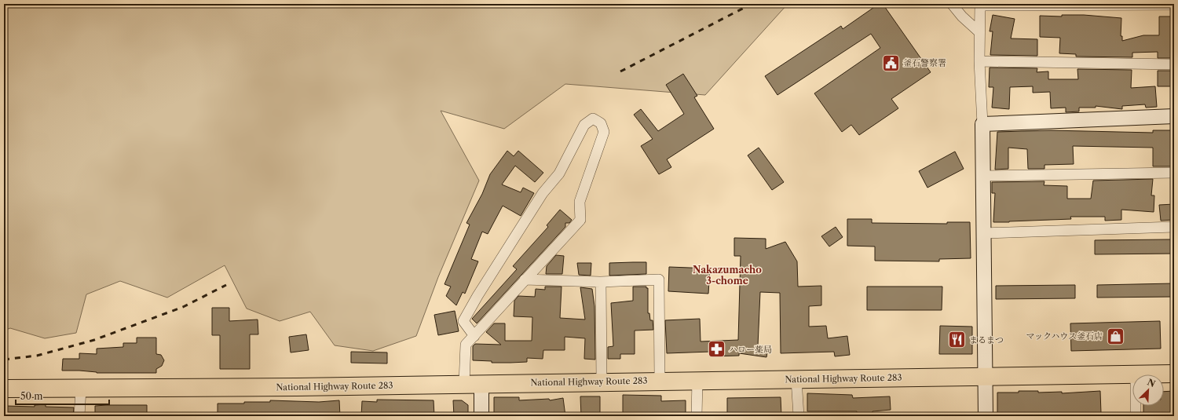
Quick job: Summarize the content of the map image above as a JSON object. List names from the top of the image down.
{
  "streets": {
    "highway": ["National Highway Route 283"]
  },
  "districts": ["Nakazumacho 3-chome"],
  "places": {
    "public building": ["釜石警察署"],
    "shop": ["マックハウス釜石店"],
    "restaurant": ["まるまつ"],
    "pharmacy": ["ハロー薬局"]
  },
  "scale_bar": "50 m",
  "north": "top right"
}
